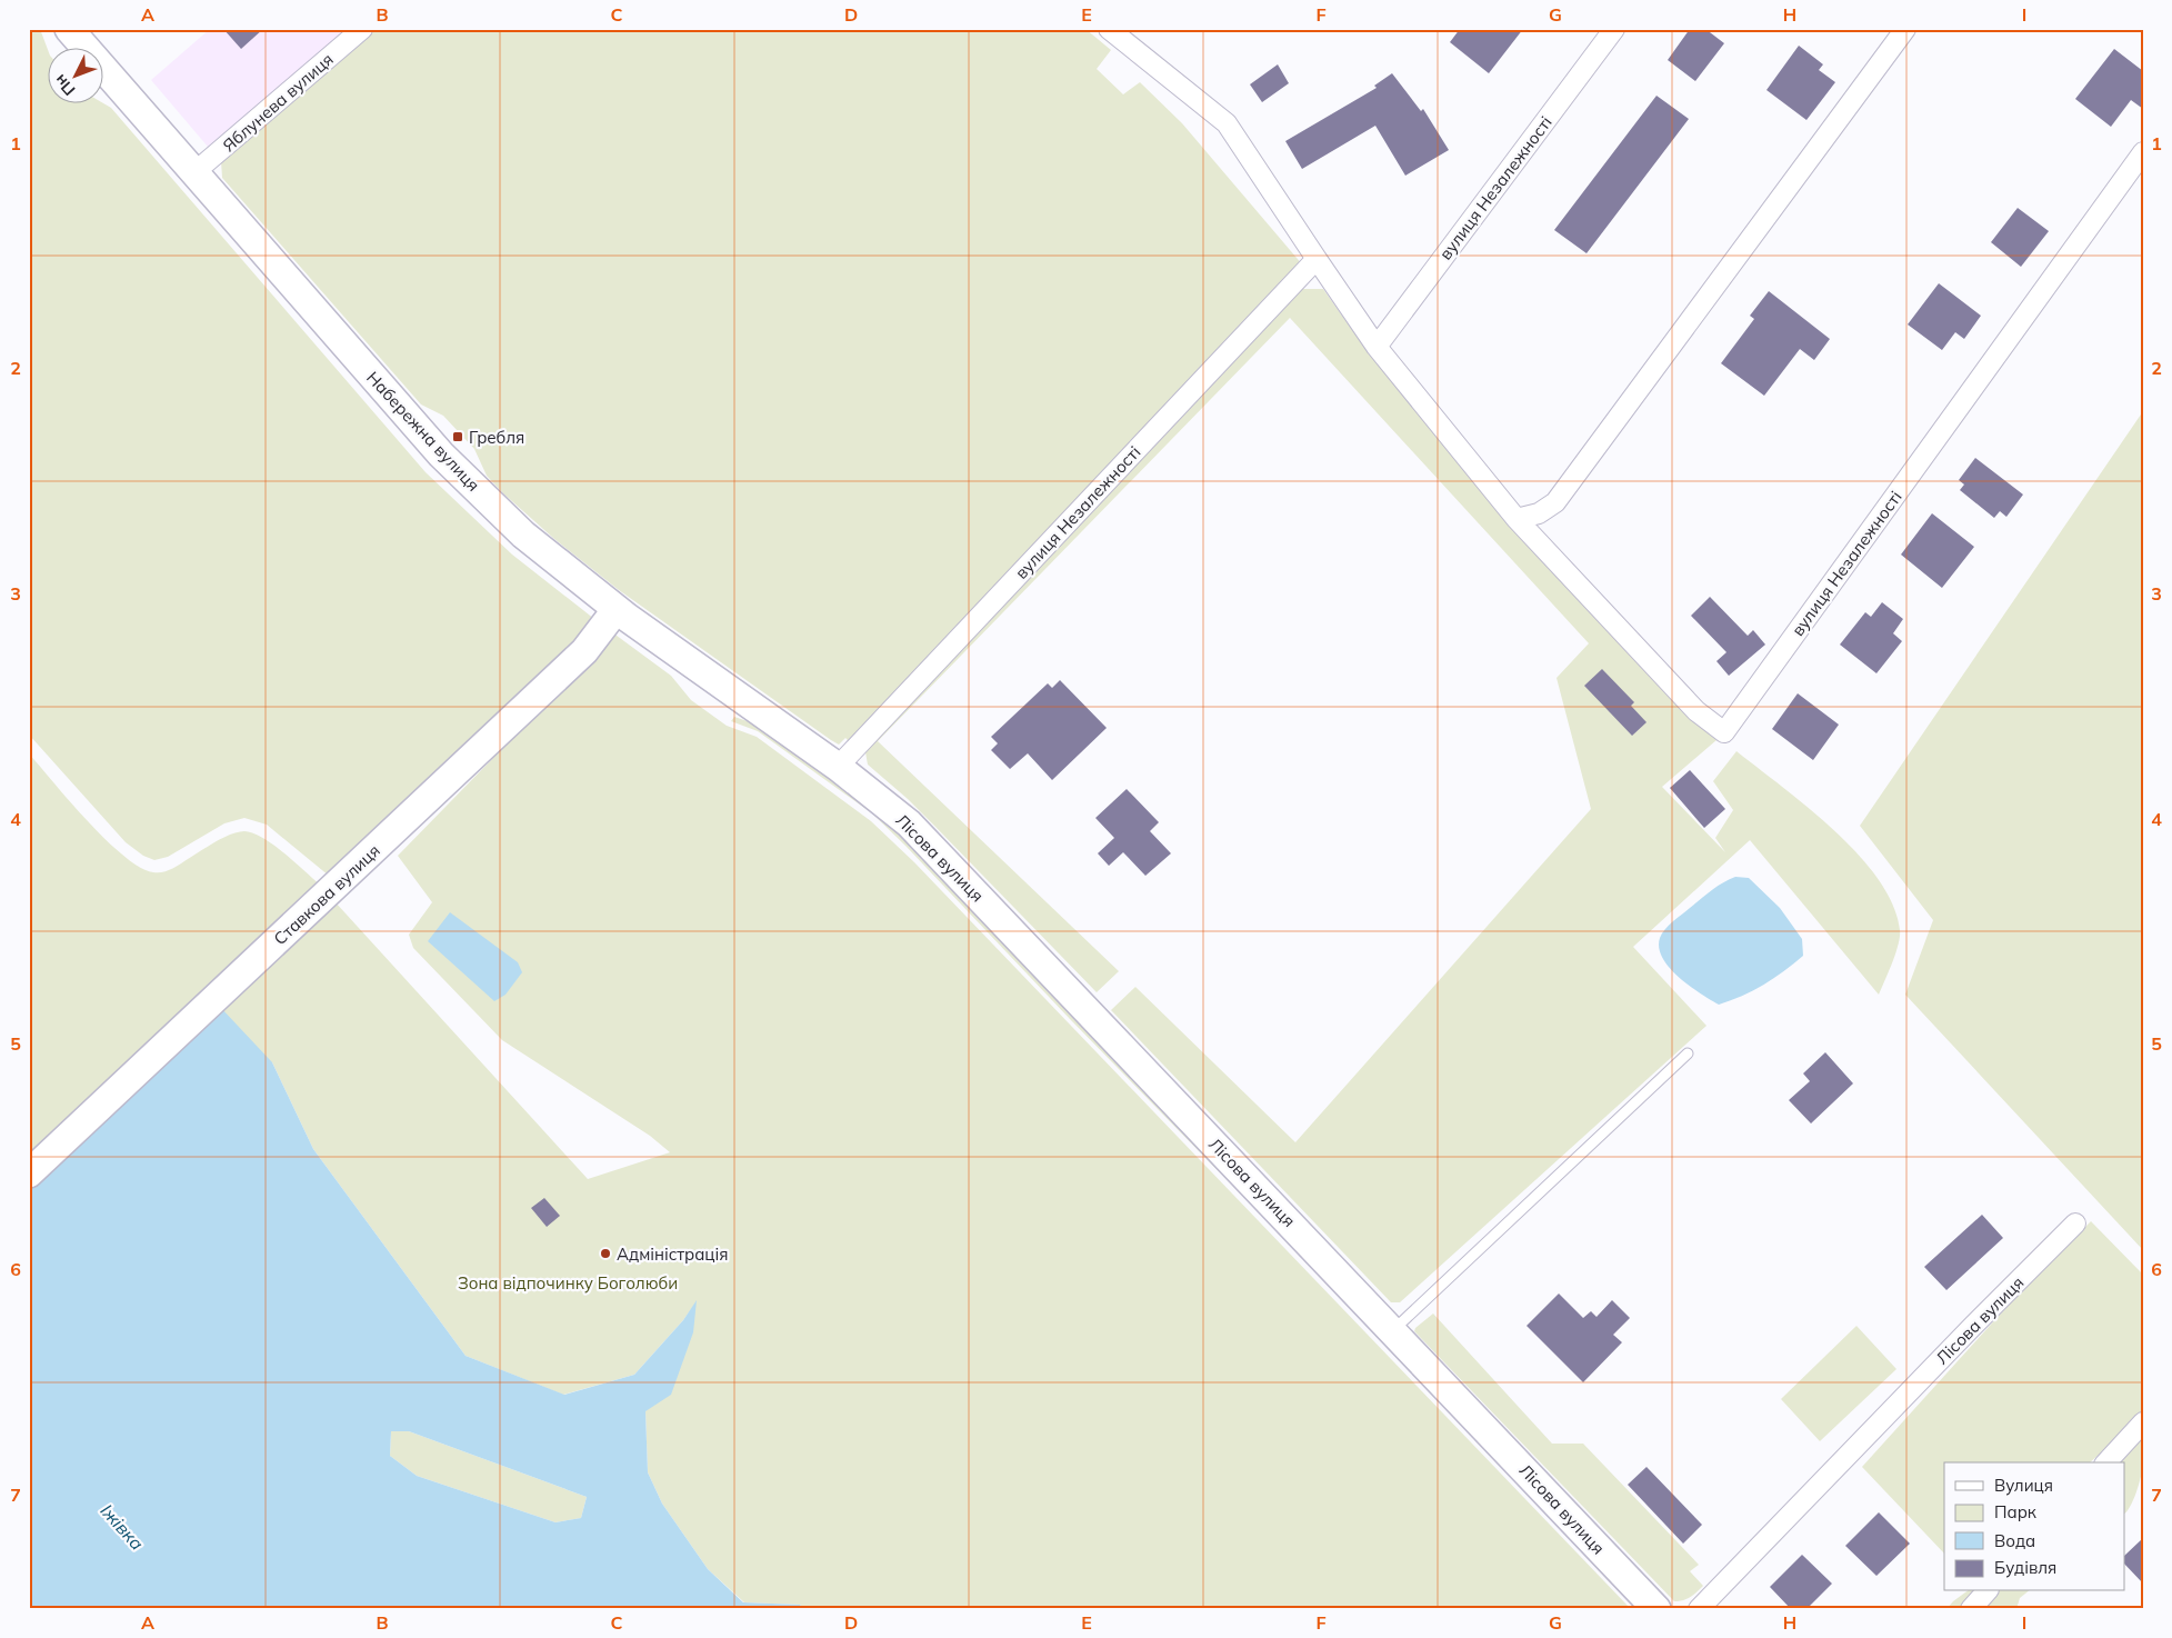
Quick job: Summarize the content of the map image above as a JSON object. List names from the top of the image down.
{
  "streets": {
    "street": [
      "Яблунева вулиця",
      "вулиця Незалежності",
      "Набережна вулиця",
      "Лісова вулиця",
      "Ставкова вулиця"
    ]
  },
  "crossings": [
    ["Яблунева вулиця", "Набережна вулиця"],
    ["вулиця Незалежності", "Набережна вулиця"],
    ["вулиця Незалежності", "Лісова вулиця"],
    ["Набережна вулиця", "Лісова вулиця"],
    ["Набережна вулиця", "Ставкова вулиця"]
  ],
  "water": ["Іжівка"],
  "parks": ["Зона відпочинку Боголюби"],
  "places": {
    "transit": ["Гребля"],
    "other": ["Адміністрація"]
  },
  "legend": [
    "Вулиця",
    "Парк",
    "Вода",
    "Будівля"
  ],
  "north": "bottom left",
  "grid": {
    "columns": [
      "A",
      "B",
      "C",
      "D",
      "E",
      "F",
      "G",
      "H",
      "I"
    ],
    "rows": [
      "1",
      "2",
      "3",
      "4",
      "5",
      "6",
      "7"
    ]
  }
}
